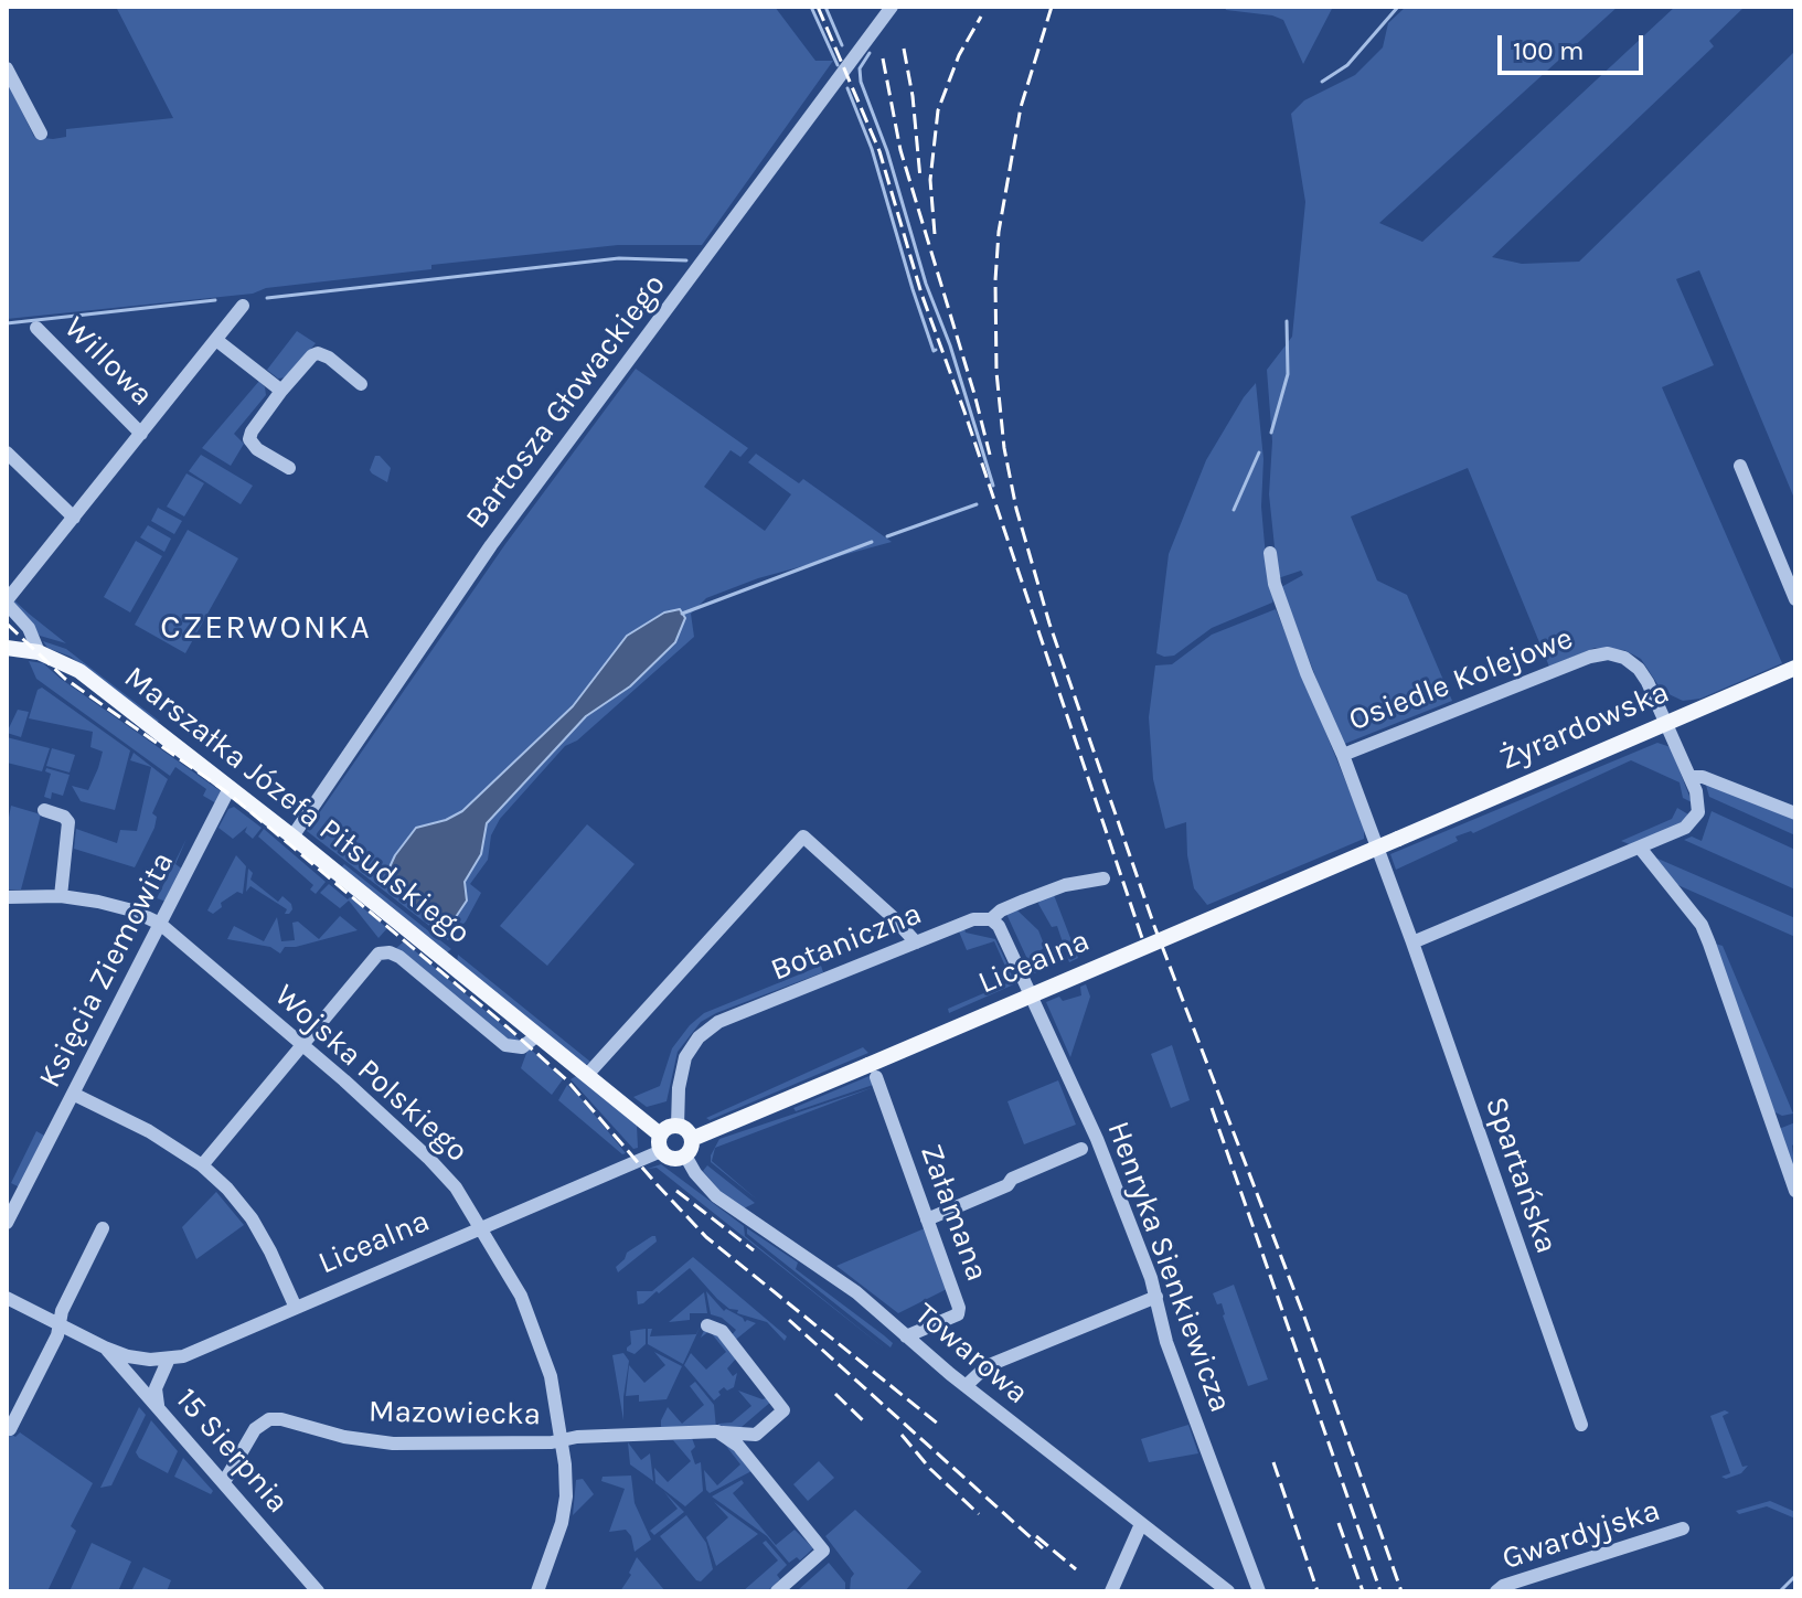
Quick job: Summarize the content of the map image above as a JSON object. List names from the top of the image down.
{
  "streets": {
    "main road": ["Żyrardowska", "Marszałka Józefa Piłsudskiego", "Licealna"],
    "street": [
      "Willowa",
      "Bartosza Głowackiego",
      "Osiedle Kolejowe",
      "Botaniczna",
      "Księcia Ziemowita",
      "Wojska Polskiego",
      "Spartańska",
      "Załamana",
      "Henryka Sienkiewicza",
      "Towarowa",
      "Mazowiecka",
      "15 Sierpnia",
      "Gwardyjska"
    ]
  },
  "crossings": [
    ["Bartosza Głowackiego", "Marszałka Józefa Piłsudskiego"],
    ["Osiedle Kolejowe", "Żyrardowska"],
    ["Osiedle Kolejowe", "Spartańska"],
    ["Żyrardowska", "Licealna"],
    ["Marszałka Józefa Piłsudskiego", "Botaniczna"],
    ["Marszałka Józefa Piłsudskiego", "Licealna"],
    ["Marszałka Józefa Piłsudskiego", "Księcia Ziemowita"],
    ["Marszałka Józefa Piłsudskiego", "Wojska Polskiego"],
    ["Marszałka Józefa Piłsudskiego", "Towarowa"],
    ["Botaniczna", "Licealna"],
    ["Botaniczna", "Henryka Sienkiewicza"],
    ["Botaniczna", "Towarowa"],
    ["Licealna", "Wojska Polskiego"],
    ["Licealna", "Załamana"],
    ["Licealna", "Henryka Sienkiewicza"],
    ["Licealna", "Towarowa"],
    ["Licealna", "15 Sierpnia"],
    ["Księcia Ziemowita", "Wojska Polskiego"],
    ["Wojska Polskiego", "Mazowiecka"],
    ["Załamana", "Towarowa"],
    ["Mazowiecka", "15 Sierpnia"]
  ],
  "districts": ["CZERWONKA"],
  "scale_bar": "100 m"
}
